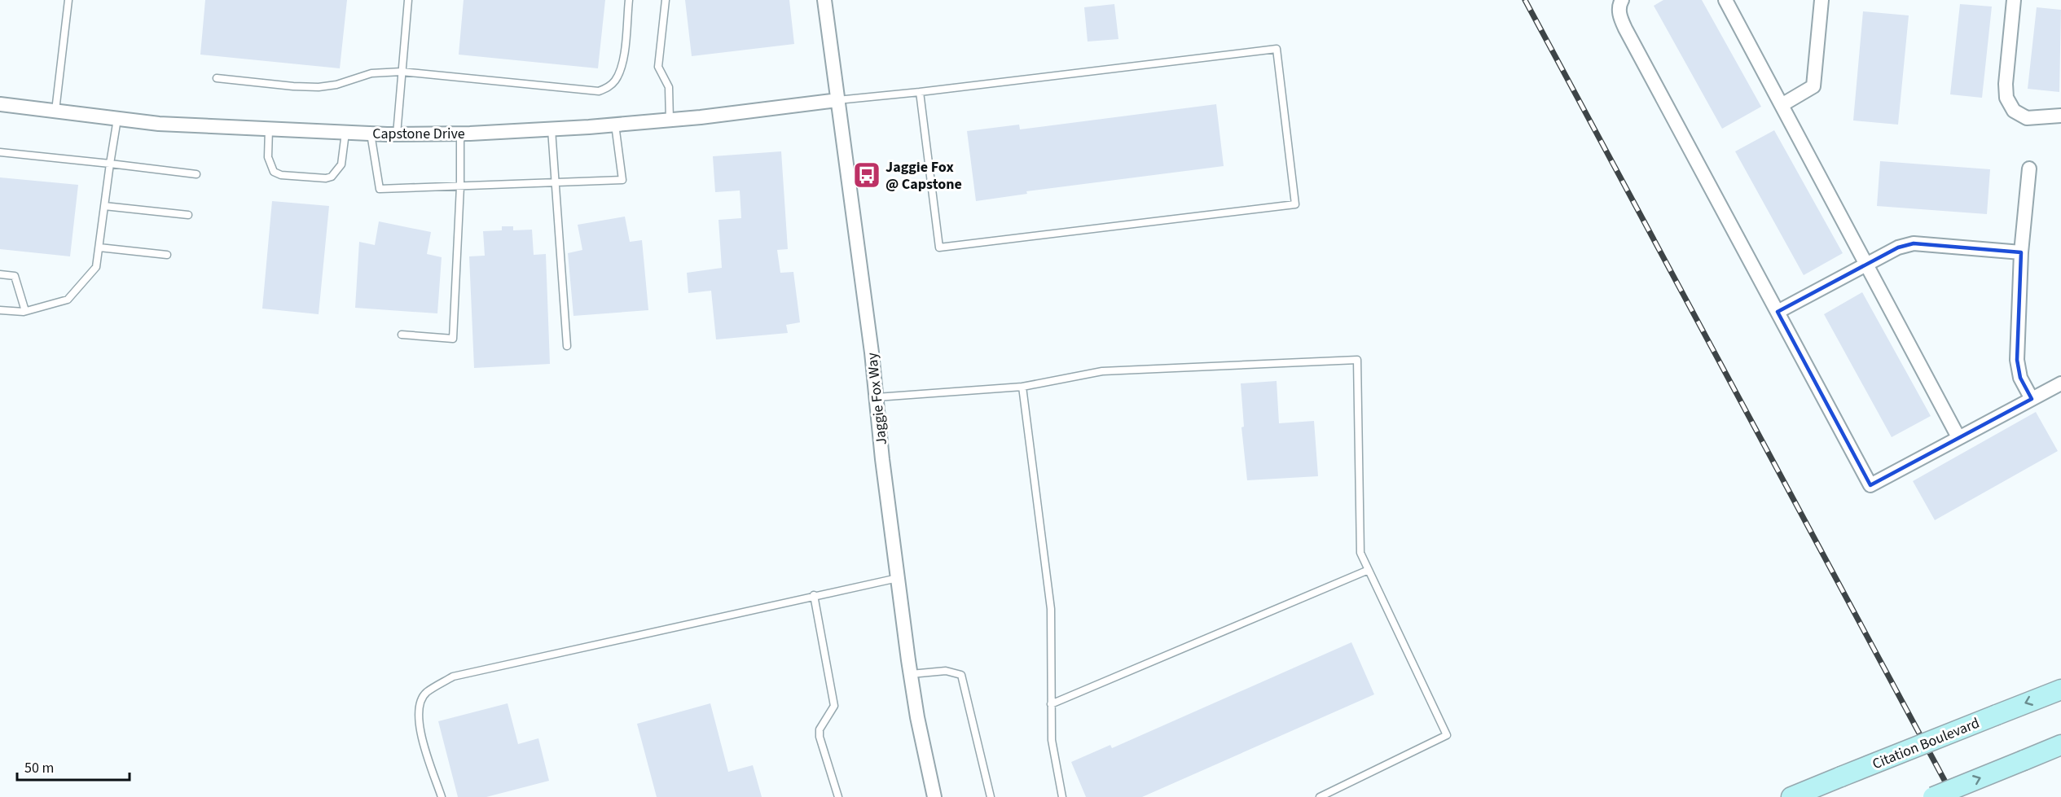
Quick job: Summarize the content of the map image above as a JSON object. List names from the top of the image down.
{
  "streets": {
    "main road": ["Citation Boulevard"],
    "street": ["Capstone Drive", "Jaggie Fox Way"]
  },
  "crossings": [
    ["Capstone Drive", "Jaggie Fox Way"]
  ],
  "places": {
    "bus stop": ["Jaggie Fox @ Capstone"]
  },
  "scale_bar": "50 m"
}
